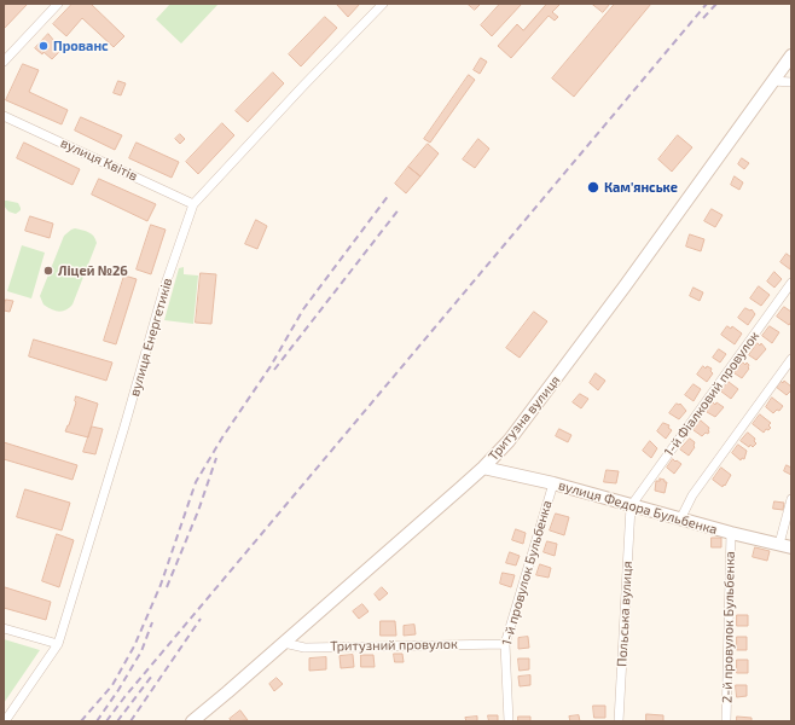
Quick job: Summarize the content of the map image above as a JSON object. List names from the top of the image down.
{
  "streets": {
    "street": [
      "вулиця Квітів",
      "вулиця Енергетиків",
      "1-й Фіалковий провулок",
      "Тритузна вулиця",
      "вулиця Федора Бульбенка",
      "1-й провулок Бульбенка",
      "Польська вулиця",
      "2-й провулок Бульбенка",
      "Тритузний провулок"
    ]
  },
  "crossings": [
    ["вулиця Квітів", "вулиця Енергетиків"],
    ["1-й Фіалковий провулок", "вулиця Федора Бульбенка"],
    ["1-й Фіалковий провулок", "Польська вулиця"],
    ["Тритузна вулиця", "вулиця Федора Бульбенка"],
    ["Тритузна вулиця", "Тритузний провулок"],
    ["вулиця Федора Бульбенка", "1-й провулок Бульбенка"],
    ["вулиця Федора Бульбенка", "Польська вулиця"],
    ["вулиця Федора Бульбенка", "2-й провулок Бульбенка"],
    ["1-й провулок Бульбенка", "Тритузний провулок"]
  ],
  "places": ["Прованс", "Кам'янське", "Ліцей №26"]
}
